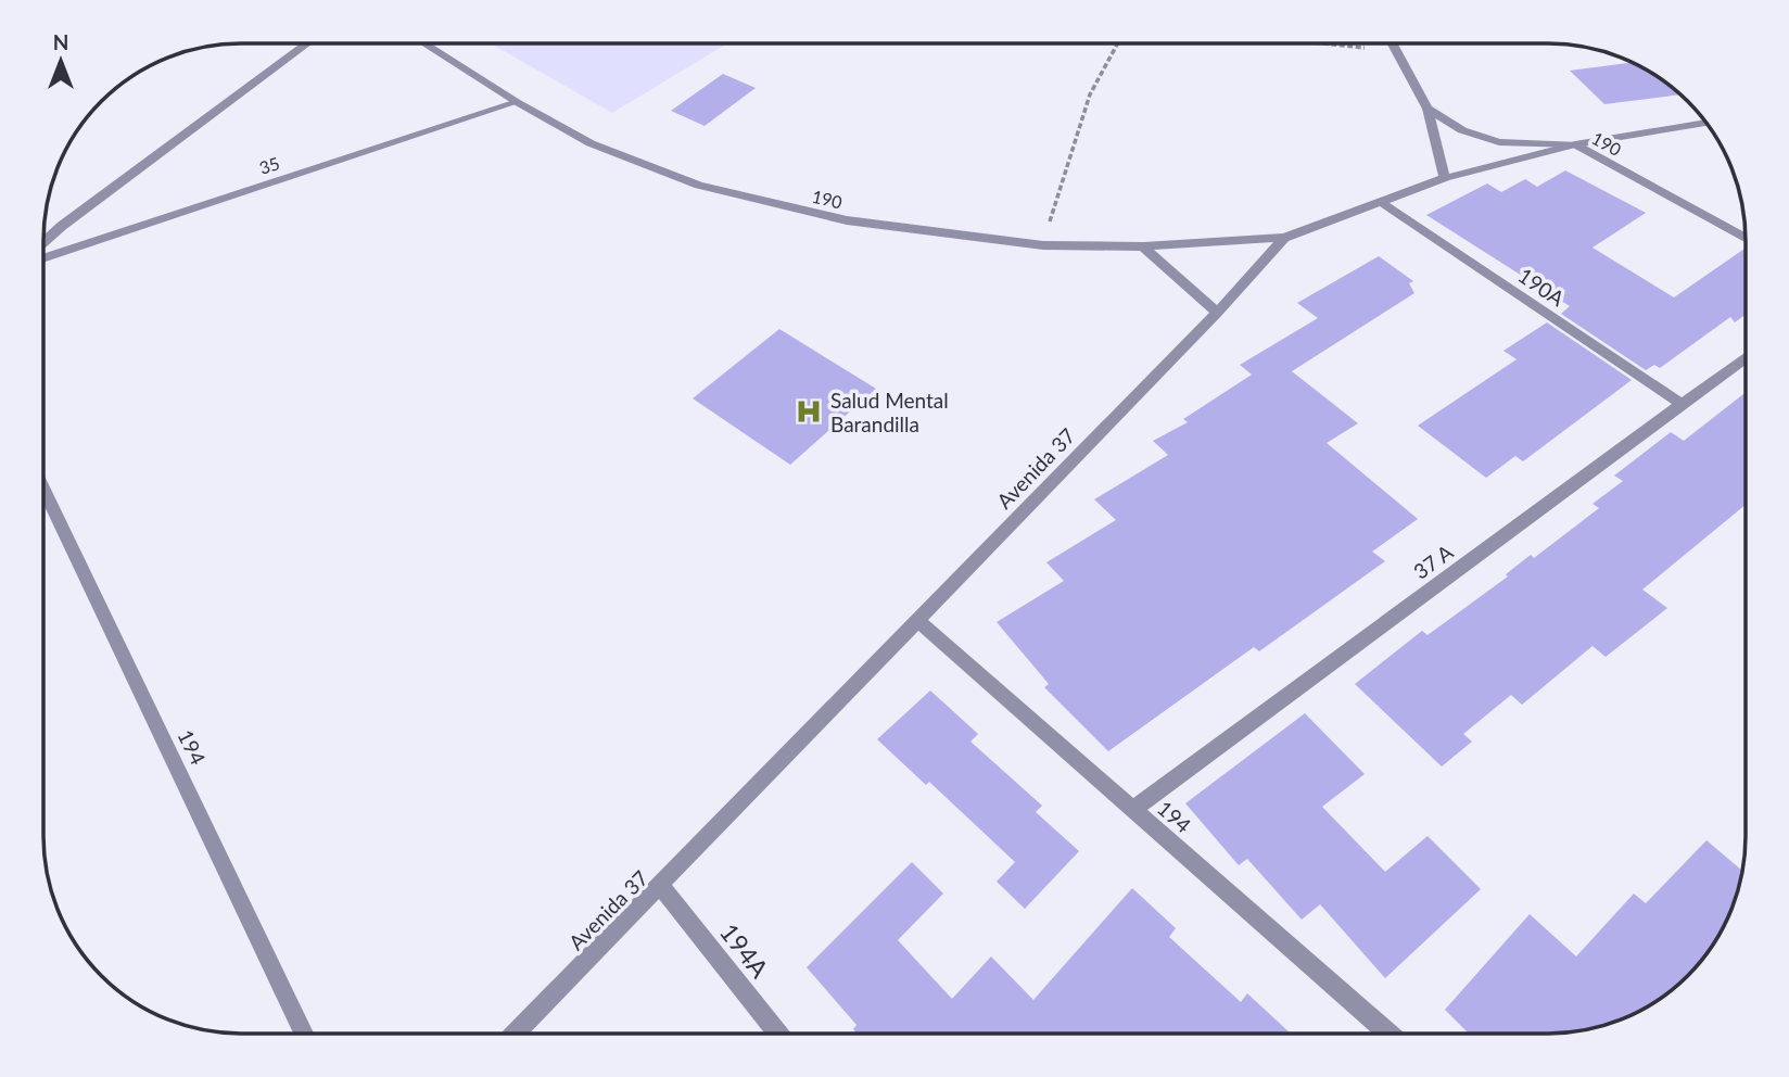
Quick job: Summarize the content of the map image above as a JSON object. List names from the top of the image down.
{
  "streets": {
    "street": [
      "190",
      "35",
      "190A",
      "Avenida 37",
      "37 A",
      "194",
      "194A"
    ]
  },
  "crossings": [
    ["190", "35"],
    ["190", "Avenida 37"],
    ["190A", "Avenida 37"],
    ["190A", "37 A"],
    ["Avenida 37", "194"],
    ["Avenida 37", "194A"],
    ["37 A", "194"]
  ],
  "places": {
    "hospital": ["Salud Mental Barandilla"]
  },
  "north": "top"
}
